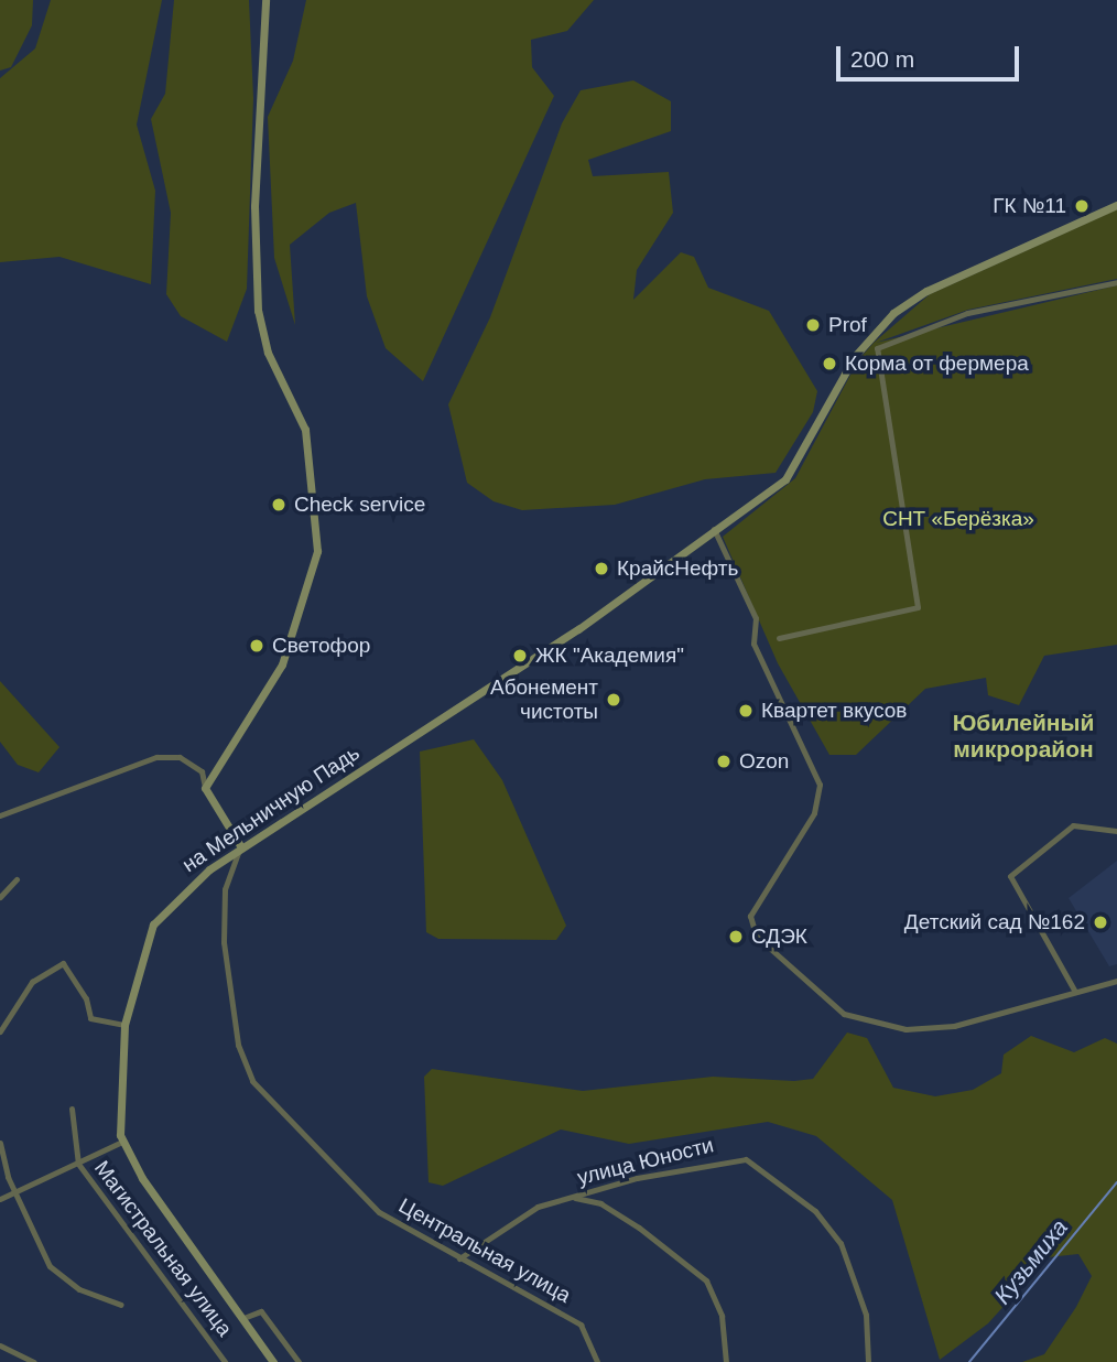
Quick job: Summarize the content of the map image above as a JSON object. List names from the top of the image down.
{
  "streets": {
    "street": [
      "на Мельничную Падь",
      "улица Юности",
      "Магистральная улица",
      "Центральная улица"
    ]
  },
  "crossings": [
    ["на Мельничную Падь", "Центральная улица"],
    ["улица Юности", "Центральная улица"]
  ],
  "districts": ["Юбилейный микрорайон"],
  "water": ["Кузьмиха"],
  "parks": ["СНТ «Берёзка»"],
  "places": [
    "ГК №11",
    "Prof",
    "Корма от фермера",
    "Check service",
    "КрайсНефть",
    "Светофор",
    "ЖК \"Академия\"",
    "Абонемент чистоты",
    "Квартет вкусов",
    "Ozon",
    "Детский сад №162",
    "СДЭК"
  ],
  "scale_bar": "200 m"
}
